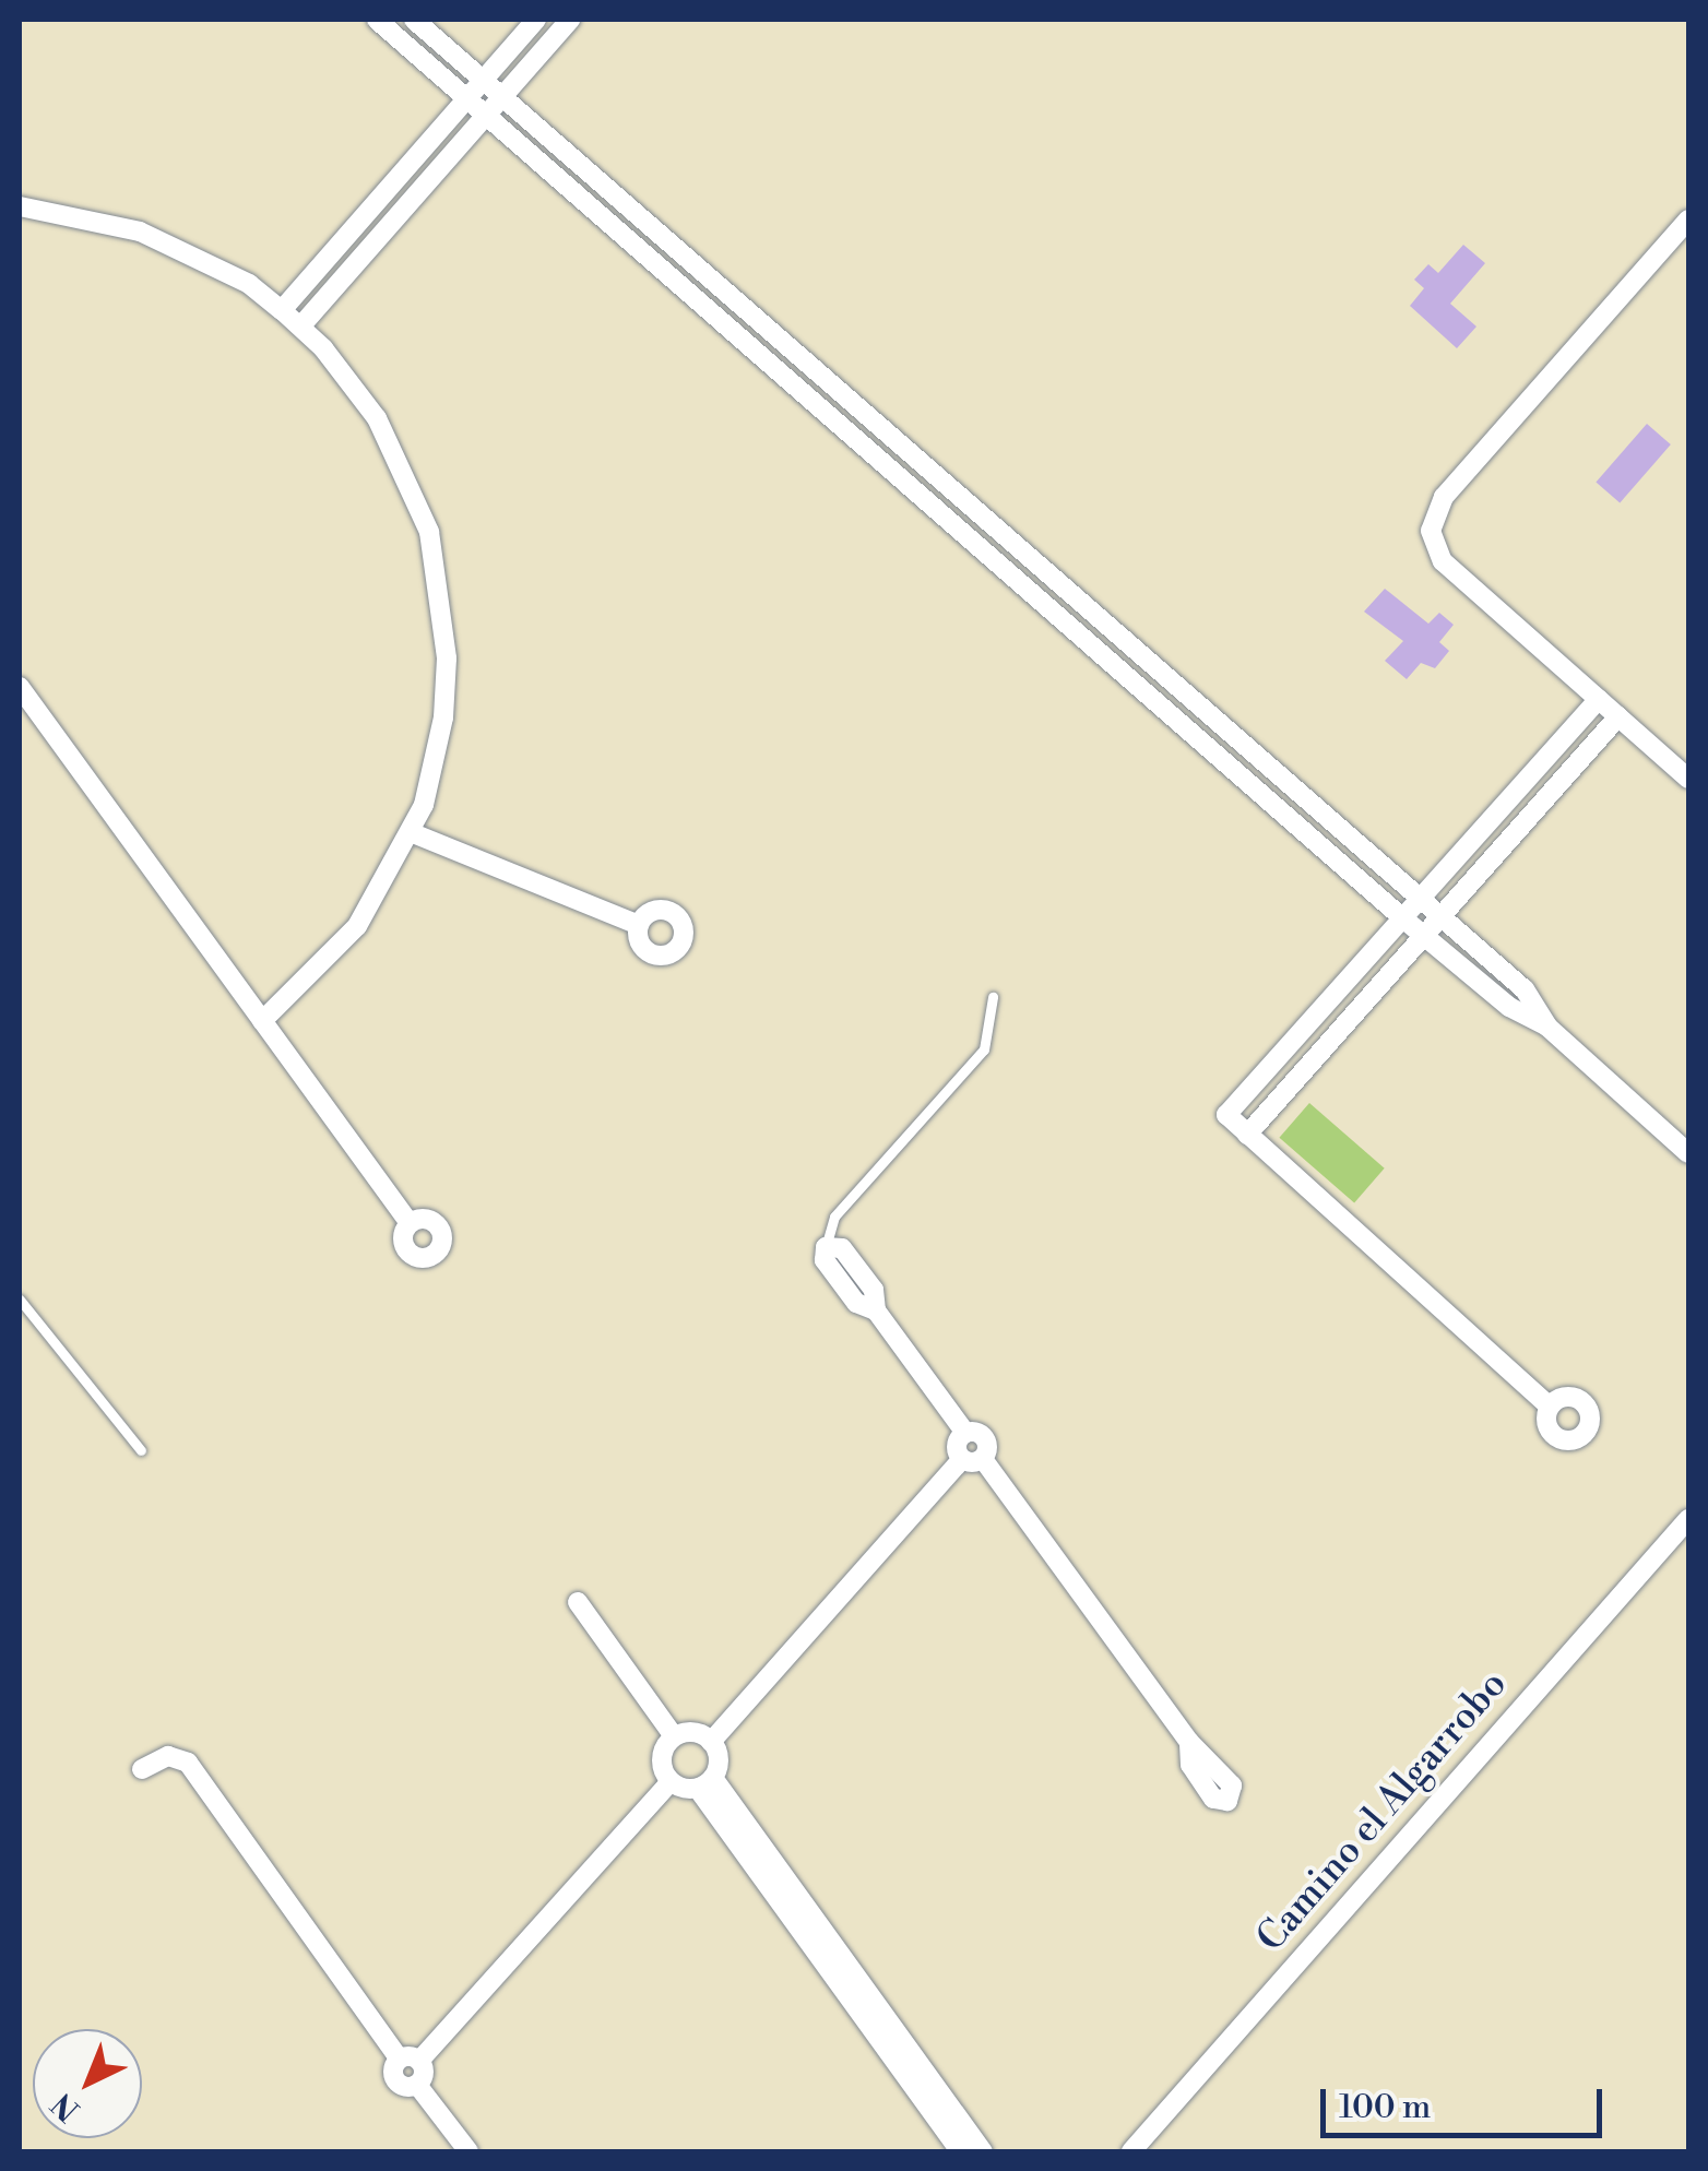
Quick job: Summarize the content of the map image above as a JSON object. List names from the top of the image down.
{
  "streets": {
    "street": ["Camino el Algarrobo"]
  },
  "scale_bar": "100 m",
  "north": "bottom left"
}
